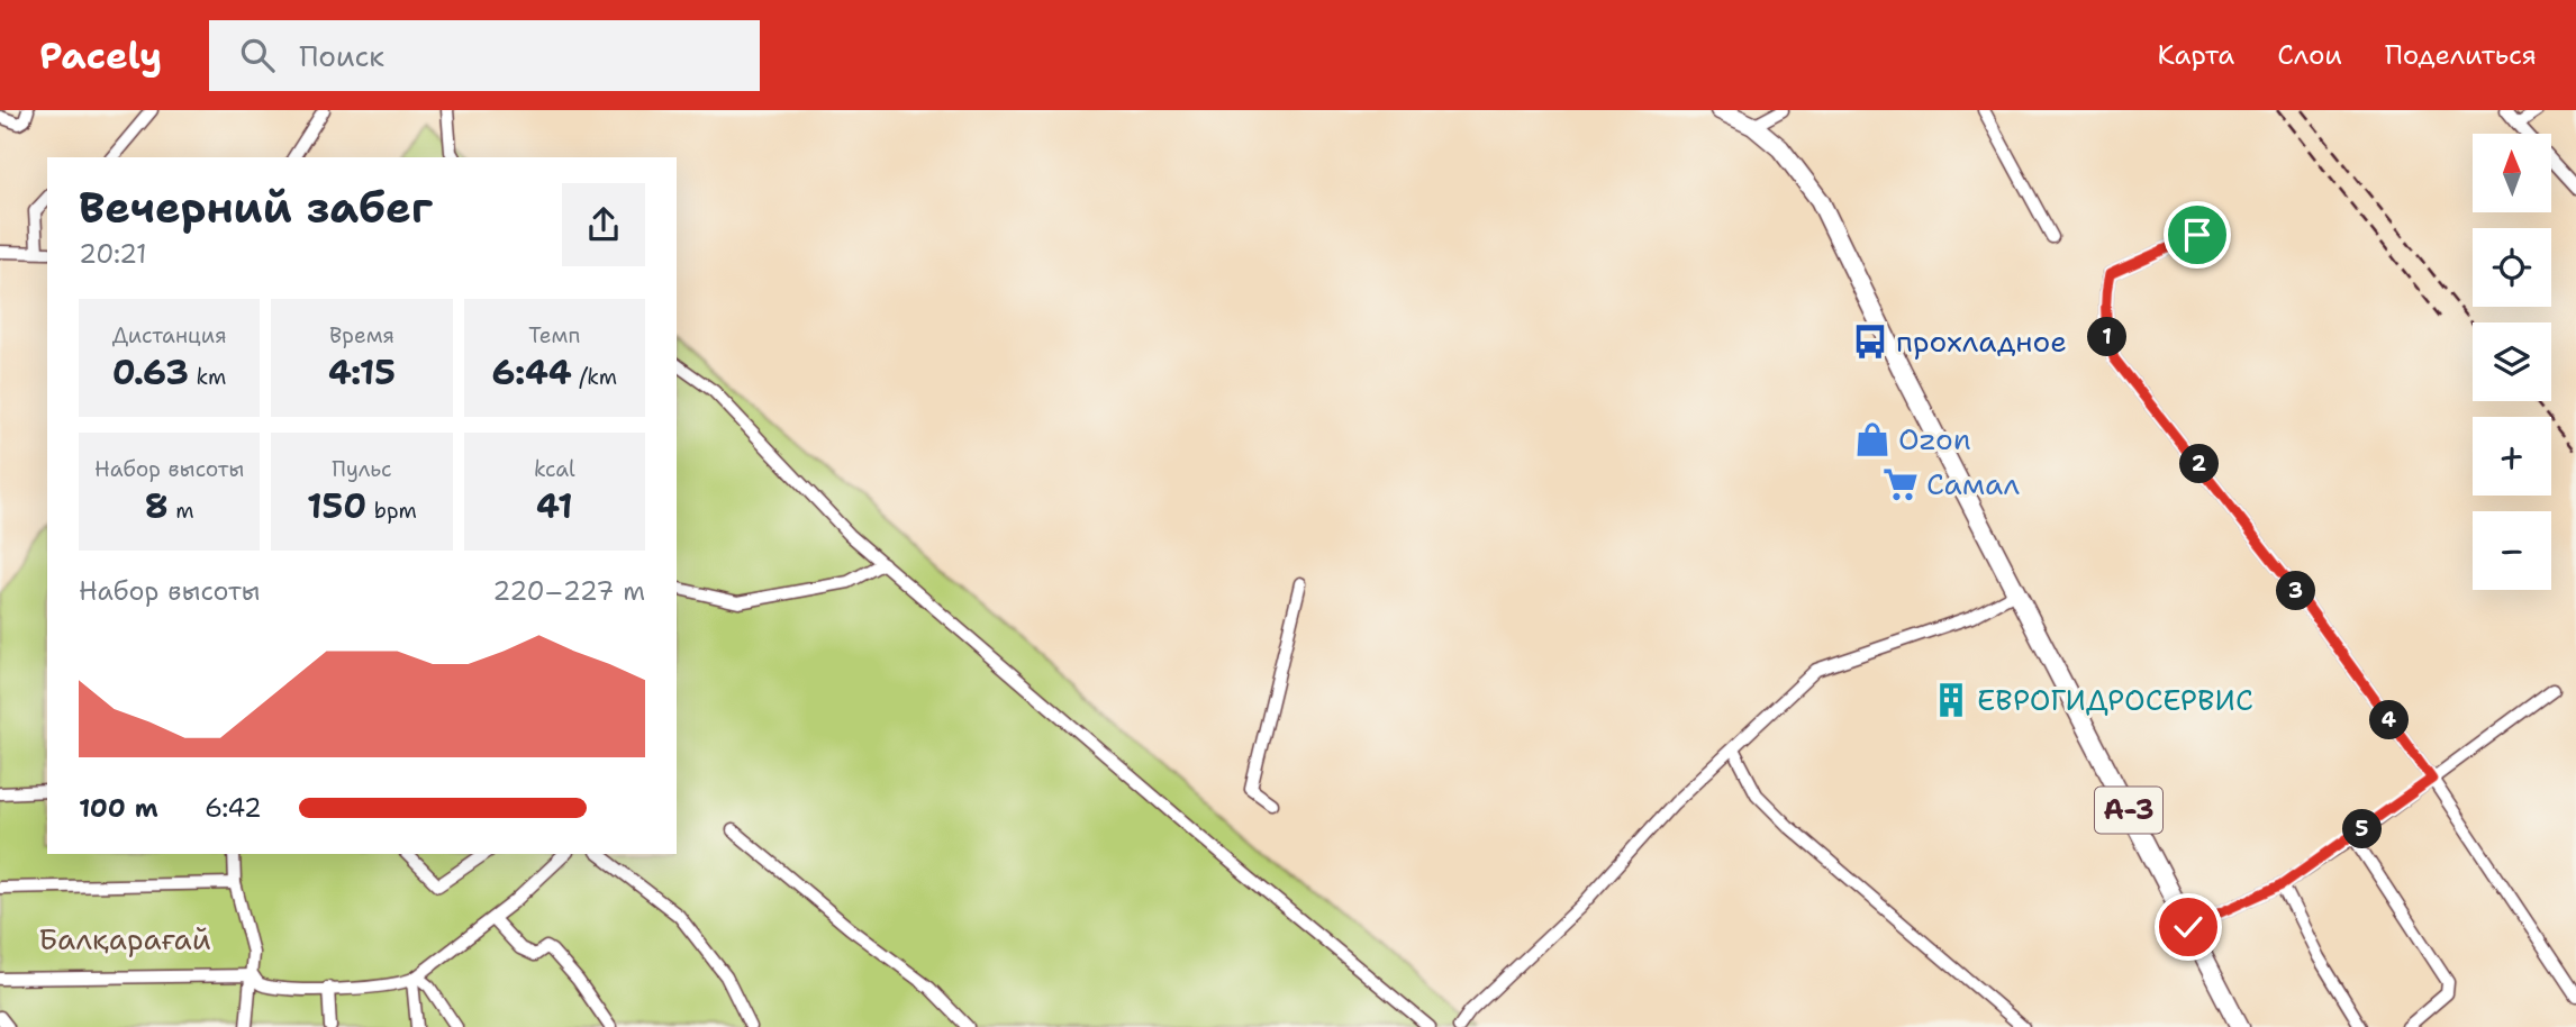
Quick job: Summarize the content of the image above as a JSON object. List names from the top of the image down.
{
  "streets": {
    "highway": ["A-3"]
  },
  "parks": ["Балқарағай"],
  "places": {
    "bus stop": ["прохладное"],
    "shop": ["Ozon"],
    "supermarket": ["Самал"],
    "building": ["ЕВРОГИДРОСЕРВИС"]
  },
  "north": "top",
  "page": {
    "header": "Pacely",
    "search": "Поиск",
    "nav": ["Карта", "Слои", "Поделиться"],
    "map_buttons": ["+", "−"],
    "heading": ["Вечерний забег", "20:21"],
    "stats": [
      ["Дистанция", "0.63 km"],
      ["Время", "4:15"],
      ["Темп", "6:44 /km"],
      ["Набор высоты", "8 m"],
      ["Пульс", "150 bpm"],
      ["kcal", "41"]
    ],
    "pins": [
      "1",
      "2",
      "3",
      "4",
      "5"
    ],
    "chart": ["Набор высоты", "220–227 m"],
    "list": [
      {
        "name": "100 m",
        "note": "6:42"
      }
    ]
  }
}
